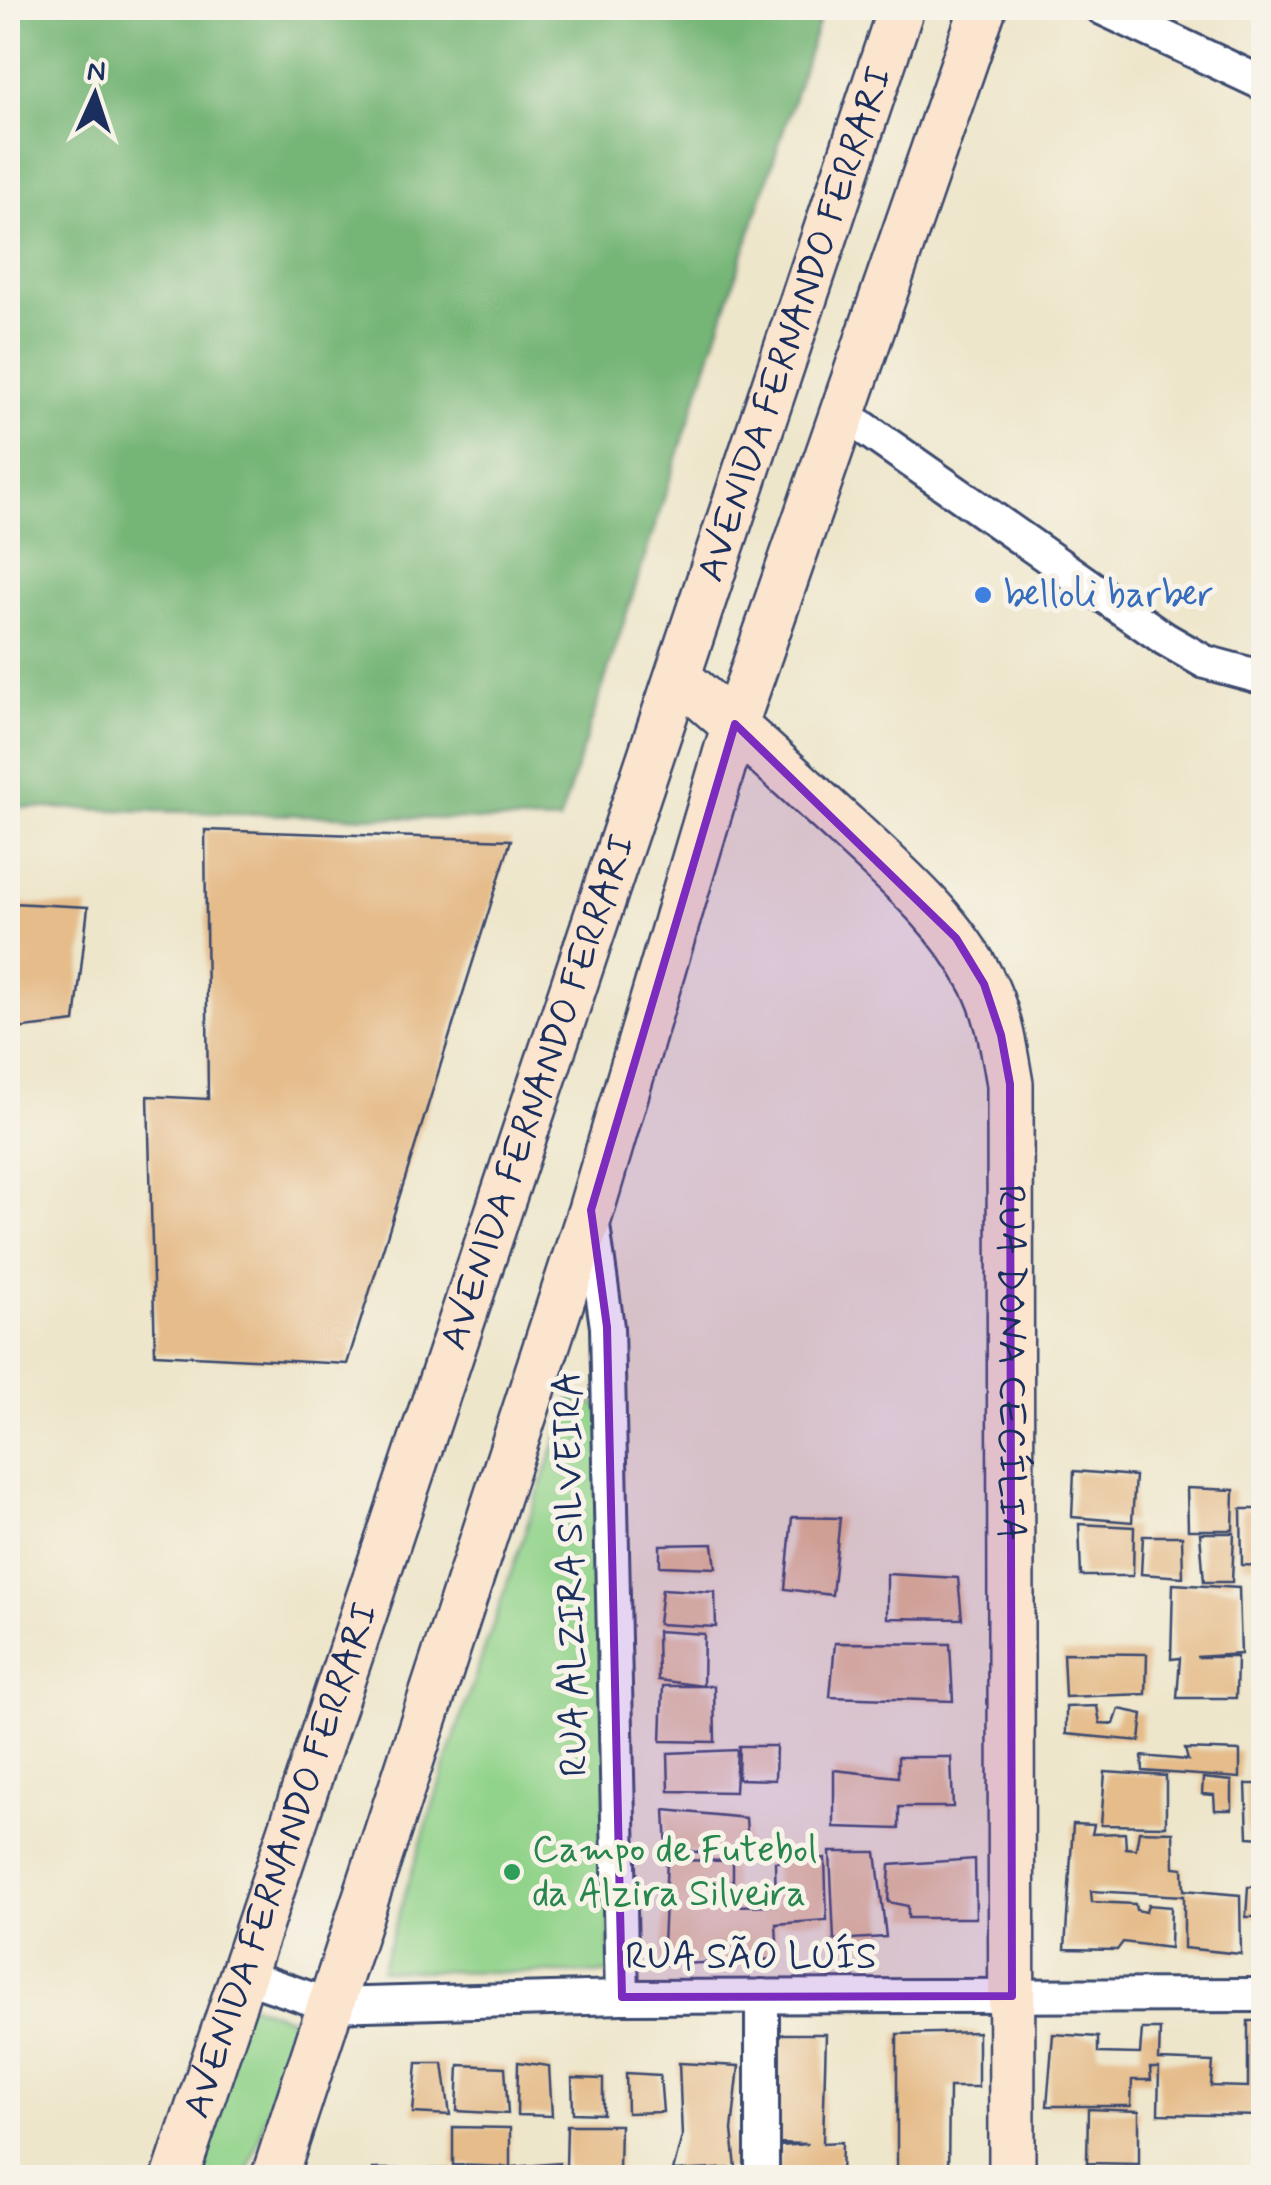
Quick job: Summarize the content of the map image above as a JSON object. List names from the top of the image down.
{
  "streets": {
    "main road": ["AVENIDA FERNANDO FERRARI", "RUA DONA CECÍLIA"],
    "street": ["RUA ALZIRA SILVEIRA", "RUA SÃO LUÍS"]
  },
  "crossings": [
    ["AVENIDA FERNANDO FERRARI", "RUA DONA CECÍLIA"],
    ["AVENIDA FERNANDO FERRARI", "RUA ALZIRA SILVEIRA"],
    ["AVENIDA FERNANDO FERRARI", "RUA SÃO LUÍS"],
    ["RUA DONA CECÍLIA", "RUA SÃO LUÍS"],
    ["RUA ALZIRA SILVEIRA", "RUA SÃO LUÍS"]
  ],
  "places": ["belloli barber", "Campo de Futebol da Alzira Silveira"],
  "north": "top"
}
